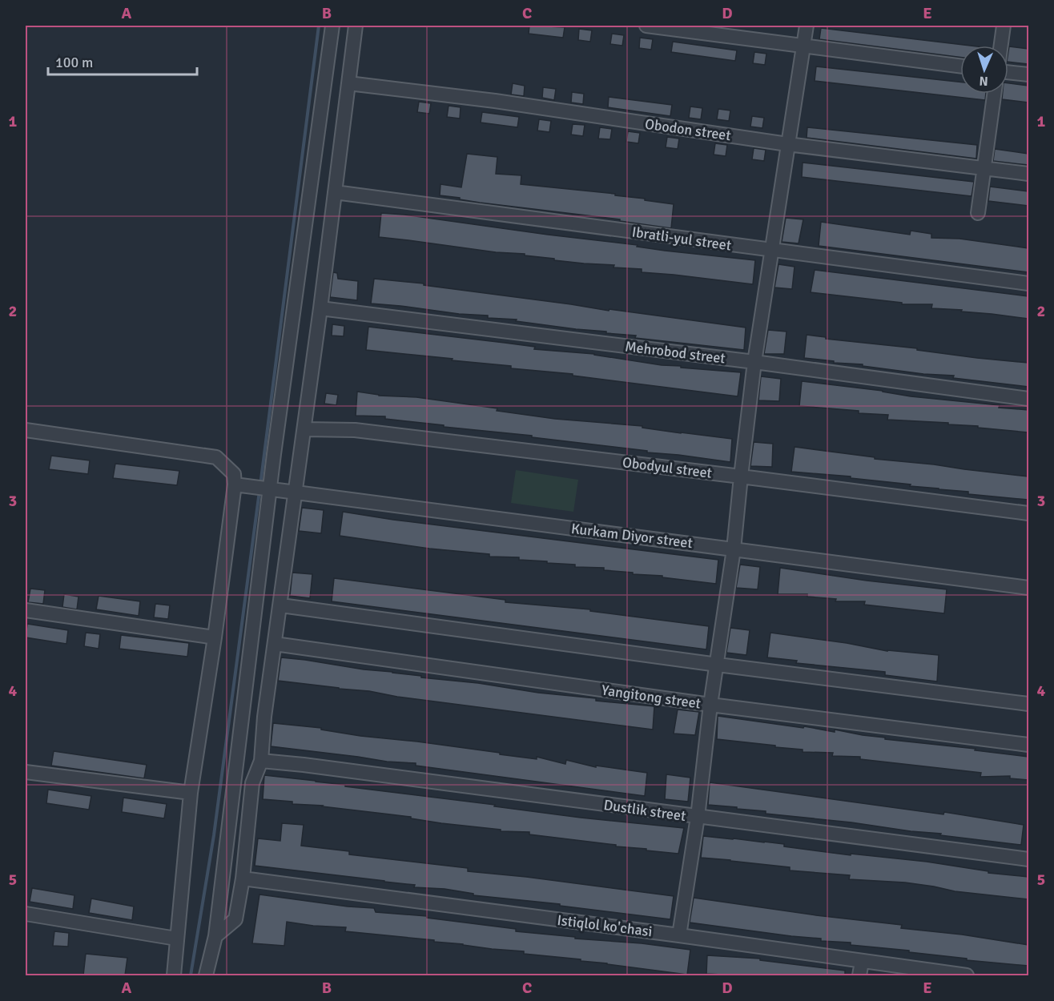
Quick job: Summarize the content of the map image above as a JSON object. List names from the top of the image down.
{
  "streets": {
    "street": [
      "Obodon street",
      "Ibratli-yul street",
      "Mehrobod street",
      "Obodyul street",
      "Kurkam Diyor street",
      "Yangitong street",
      "Dustlik street",
      "Istiqlol ko'chasi"
    ]
  },
  "scale_bar": "100 m",
  "north": "bottom",
  "grid": {
    "columns": [
      "A",
      "B",
      "C",
      "D",
      "E"
    ],
    "rows": [
      "1",
      "2",
      "3",
      "4",
      "5"
    ]
  }
}
